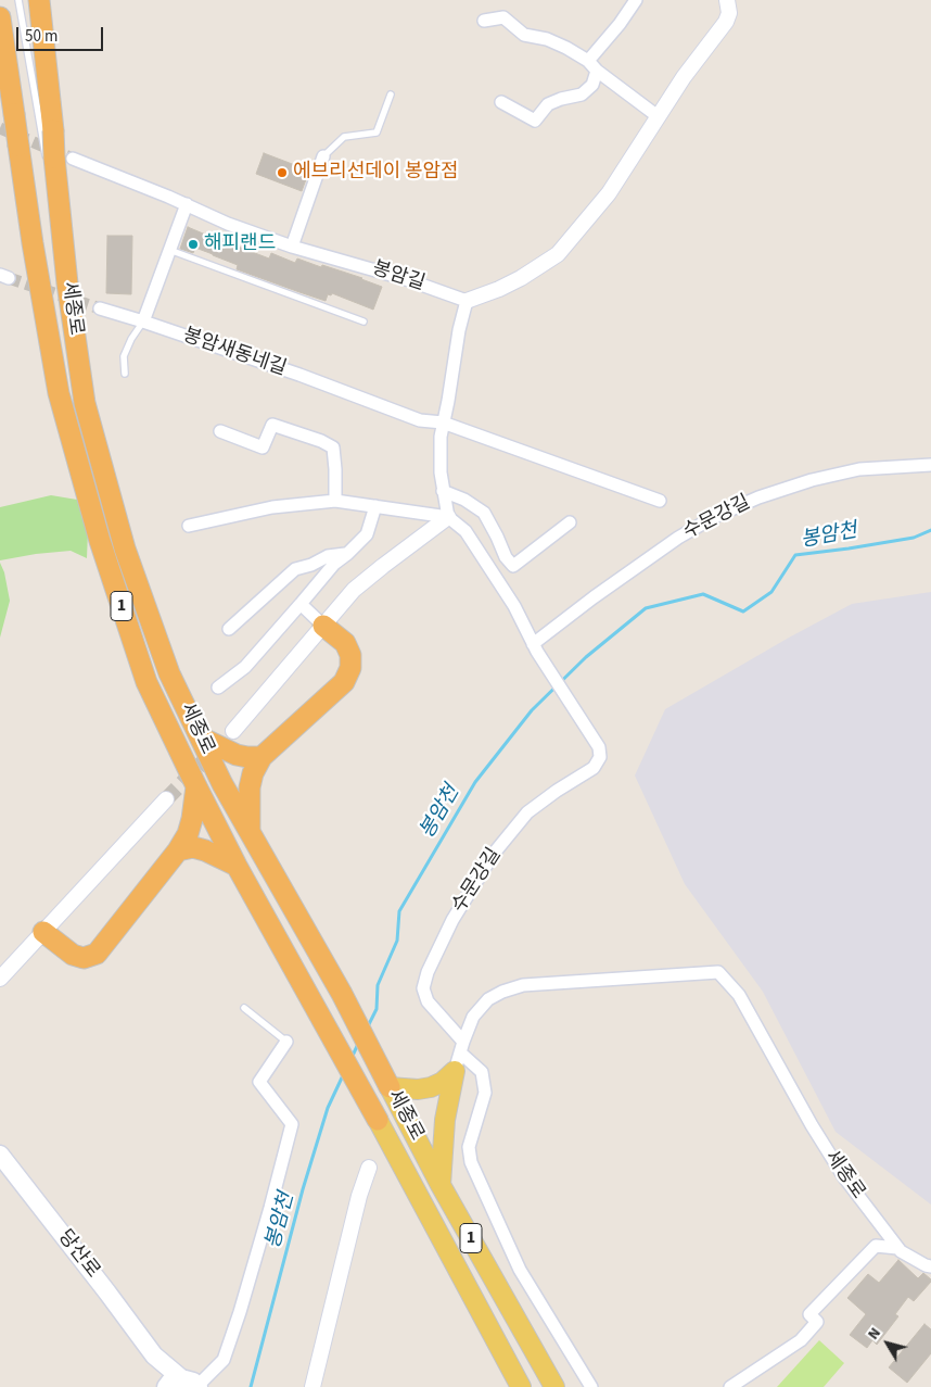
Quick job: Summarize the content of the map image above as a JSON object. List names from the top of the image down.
{
  "streets": {
    "highway": ["세종로", "1"],
    "main road": ["당산로"],
    "street": ["봉암길", "봉암새동네길", "수문강길"]
  },
  "crossings": [
    ["봉암길", "세종로"],
    ["세종로", "수문강길"]
  ],
  "water": ["봉암천"],
  "places": ["에브리선데이 봉암점", "해피랜드"],
  "scale_bar": "50 m",
  "north": "top left"
}
